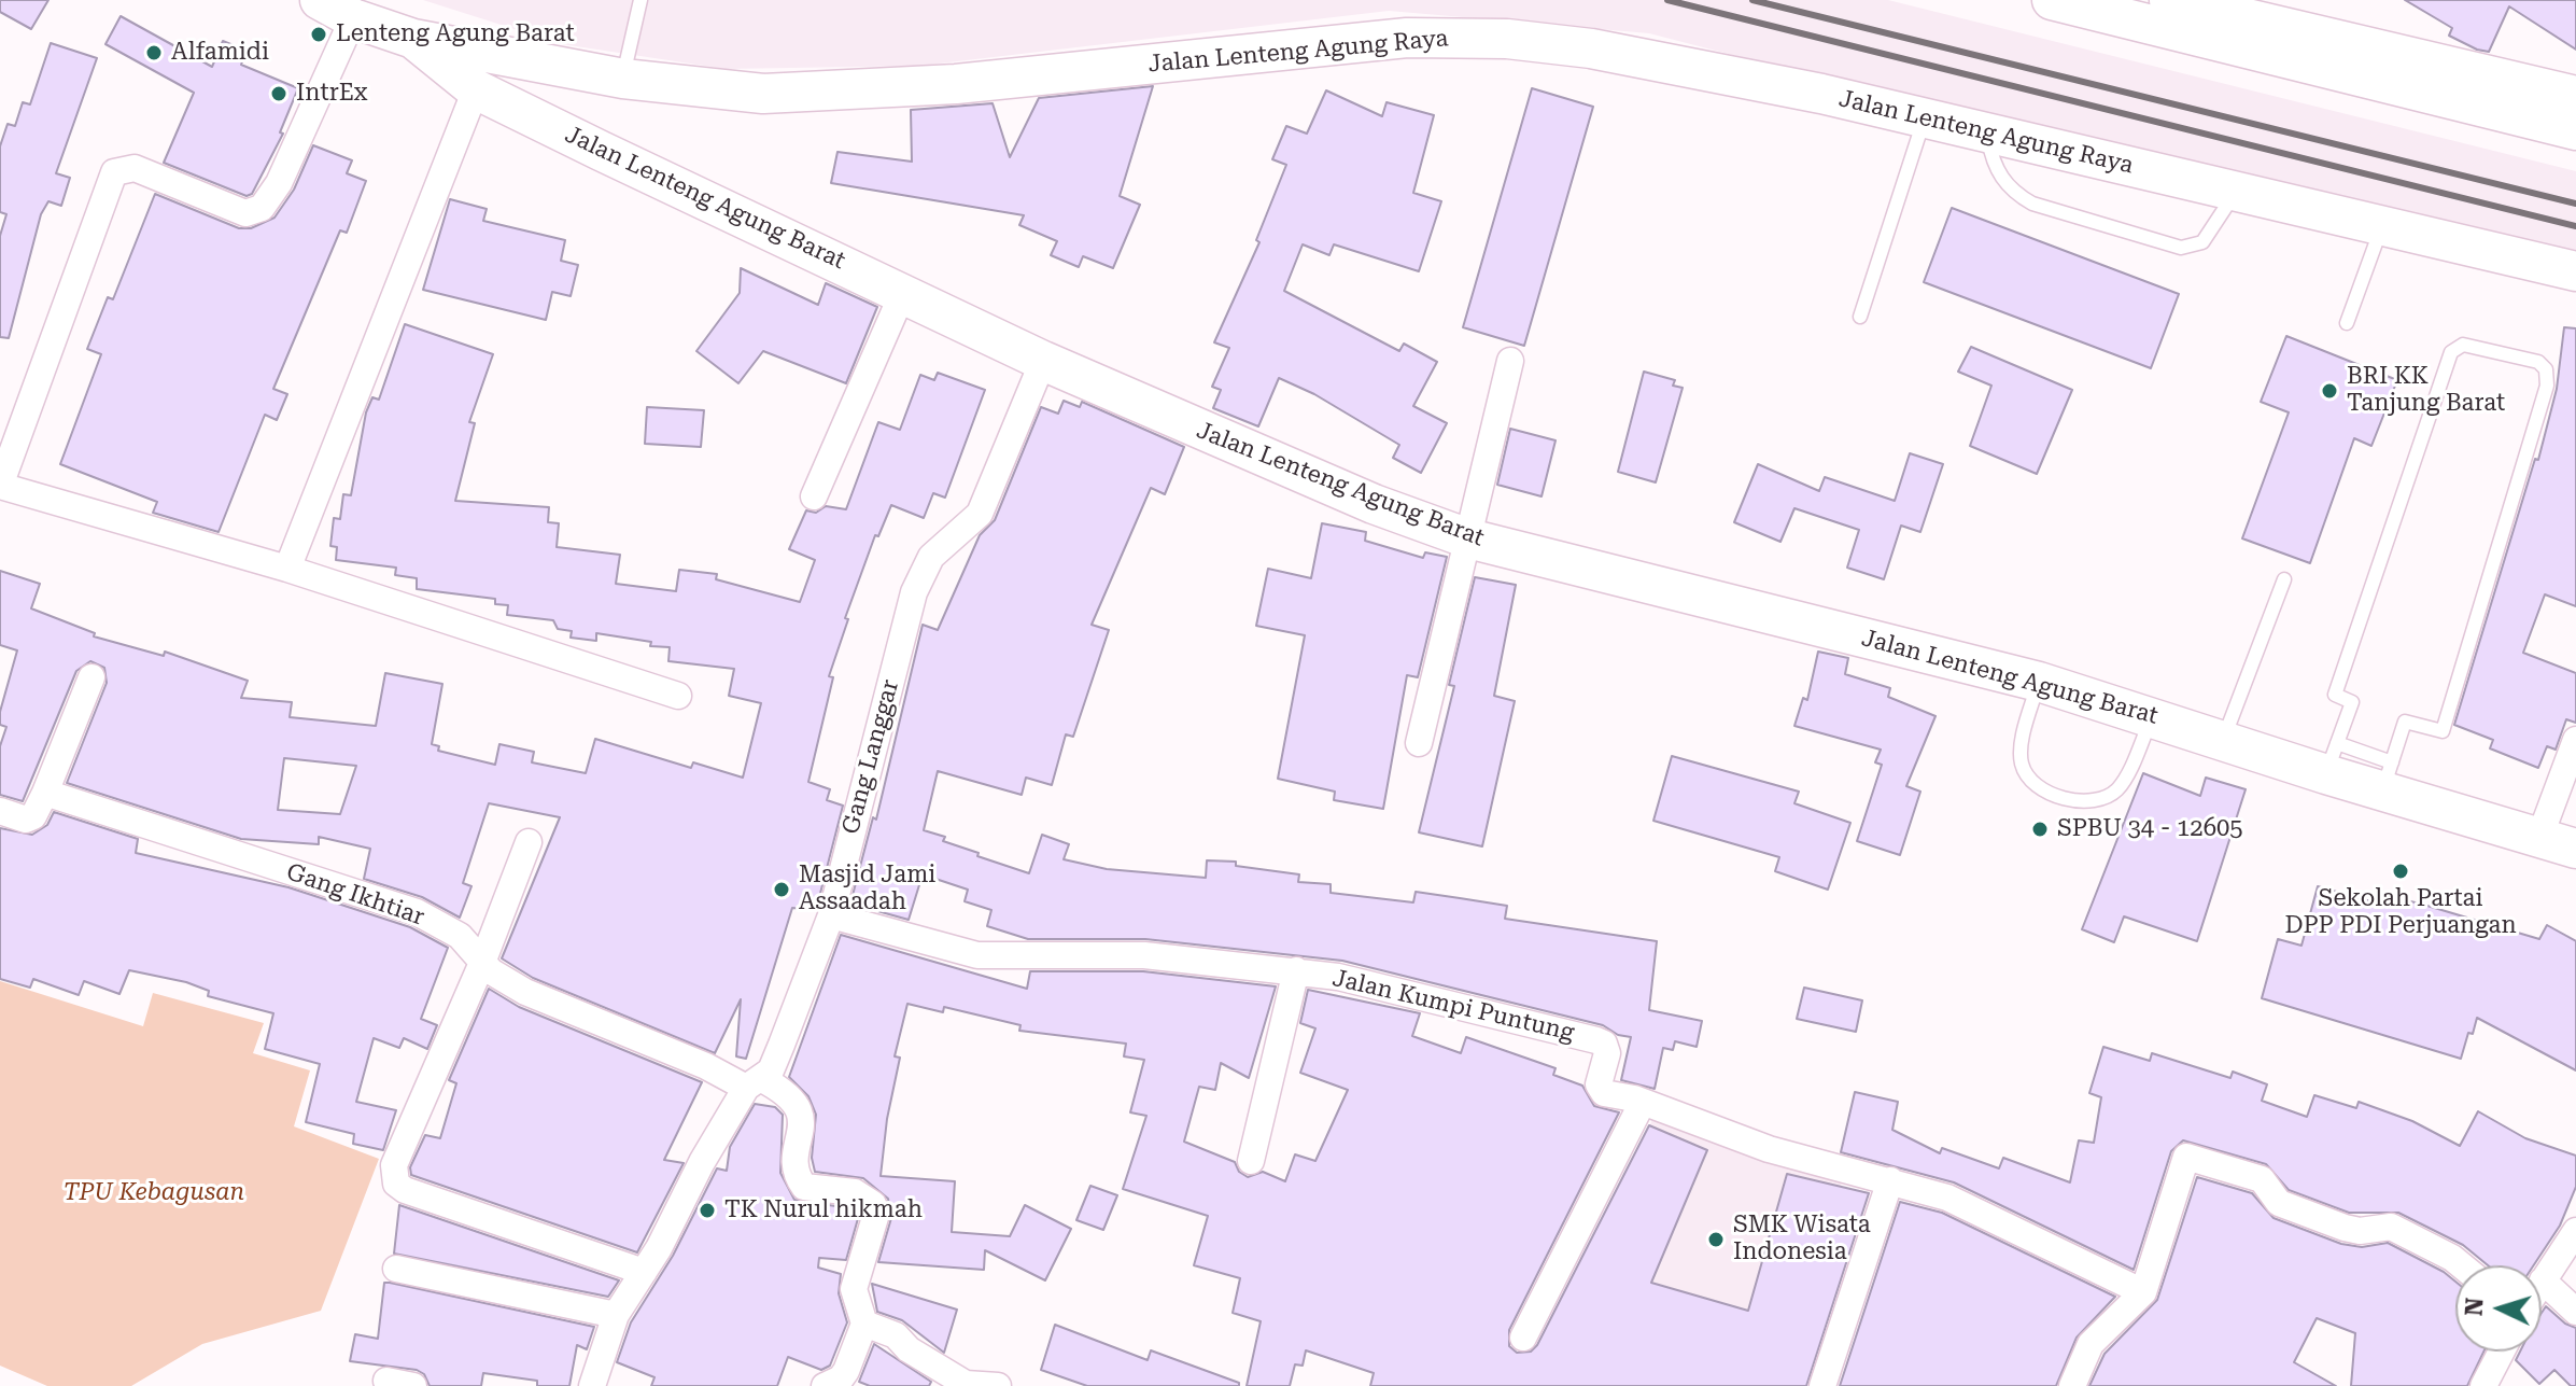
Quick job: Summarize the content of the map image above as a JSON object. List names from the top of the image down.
{
  "streets": {
    "main road": ["Jalan Lenteng Agung Raya", "Jalan Lenteng Agung Barat"],
    "street": ["Gang Langgar", "Gang Ikhtiar", "Jalan Kumpi Puntung"]
  },
  "crossings": [
    ["Jalan Lenteng Agung Raya", "Jalan Lenteng Agung Barat"],
    ["Jalan Lenteng Agung Barat", "Gang Langgar"],
    ["Gang Langgar", "Gang Ikhtiar"],
    ["Gang Langgar", "Jalan Kumpi Puntung"]
  ],
  "parks": ["TPU Kebagusan"],
  "places": [
    "Lenteng Agung Barat",
    "Alfamidi",
    "IntrEx",
    "BRI KK Tanjung Barat",
    "SPBU 34 - 12605",
    "Sekolah Partai DPP PDI Perjuangan",
    "Masjid Jami Assaadah",
    "TK Nurul hikmah",
    "SMK Wisata Indonesia"
  ],
  "north": "left"
}
